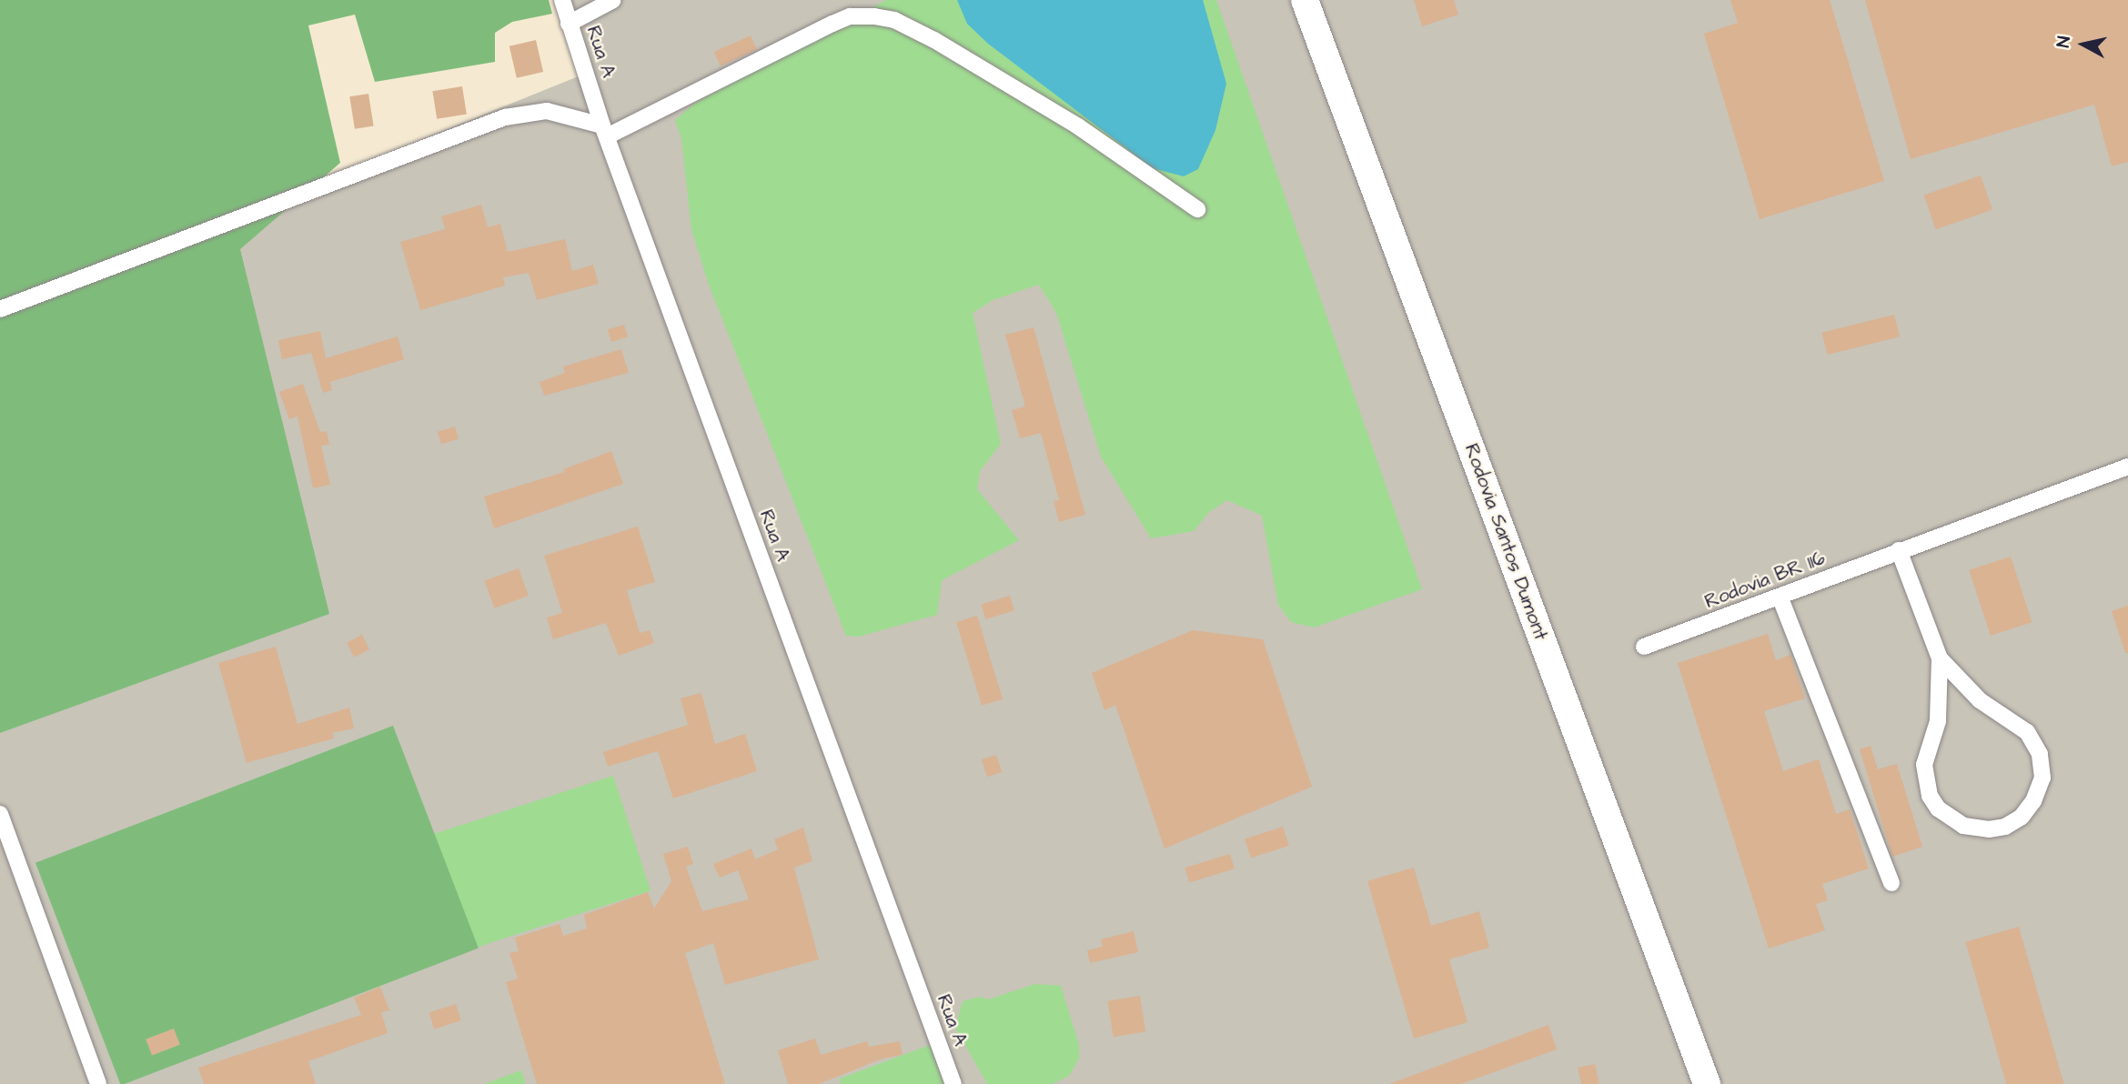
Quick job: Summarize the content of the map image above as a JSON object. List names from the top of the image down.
{
  "streets": {
    "highway": ["Rodovia Santos Dumont"],
    "street": ["Rua A", "Rodovia BR 116"]
  },
  "north": "left"
}
